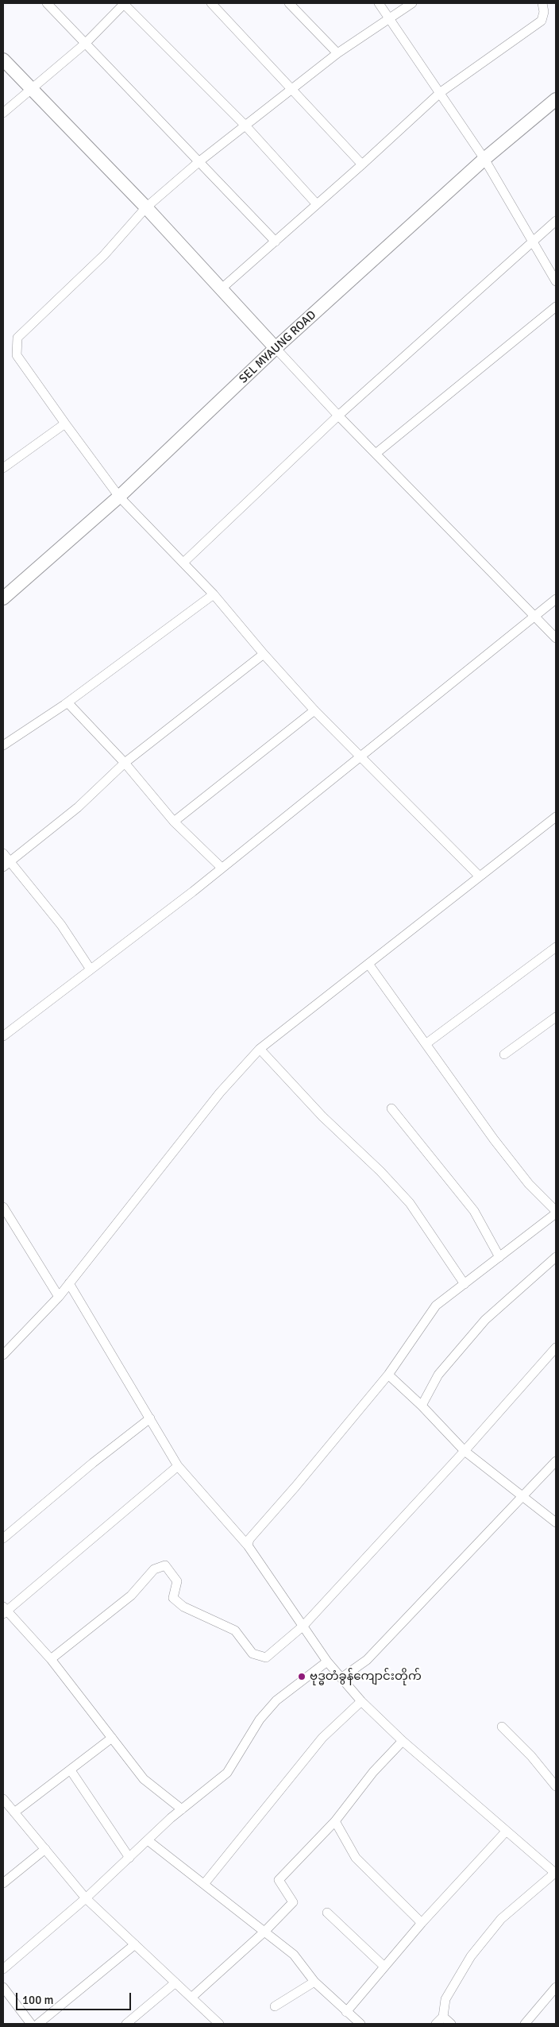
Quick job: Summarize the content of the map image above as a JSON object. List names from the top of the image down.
{
  "streets": {
    "main road": ["SEL MYAUNG ROAD"]
  },
  "places": ["ဗုဒ္ဓတံခွန်ကျောင်းတိုက်"],
  "scale_bar": "100 m"
}
